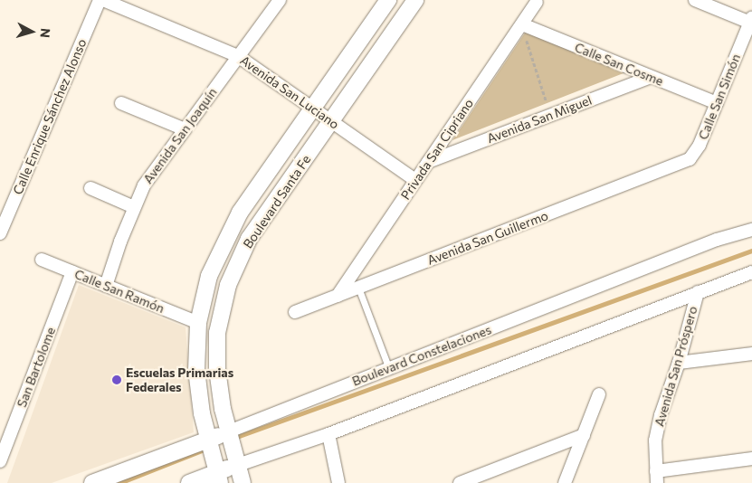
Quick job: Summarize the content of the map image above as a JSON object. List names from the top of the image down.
{
  "streets": {
    "street": [
      "Calle San Cosme",
      "Avenida San Luciano",
      "Calle San Simón",
      "Calle Enrique Sánchez Alonso",
      "Avenida San Miguel",
      "Avenida San Joaquín",
      "Privada San Cipriano",
      "Boulevard Santa Fe",
      "Avenida San Guillermo",
      "Calle San Ramón",
      "Boulevard Constelaciones",
      "Avenida San Próspero",
      "San Bartolome"
    ]
  },
  "crossings": [
    ["Calle San Cosme", "Calle San Simón"],
    ["Calle San Cosme", "Avenida San Miguel"],
    ["Calle San Cosme", "Privada San Cipriano"],
    ["Avenida San Luciano", "Avenida San Joaquín"],
    ["Avenida San Luciano", "Privada San Cipriano"],
    ["Avenida San Luciano", "Boulevard Santa Fe"],
    ["Calle San Simón", "Avenida San Guillermo"],
    ["Avenida San Miguel", "Privada San Cipriano"],
    ["Avenida San Joaquín", "Calle San Ramón"],
    ["Privada San Cipriano", "Avenida San Guillermo"],
    ["Boulevard Santa Fe", "Calle San Ramón"],
    ["Boulevard Santa Fe", "Boulevard Constelaciones"],
    ["Calle San Ramón", "San Bartolome"]
  ],
  "places": ["Escuelas Primarias Federales"],
  "north": "right"
}
